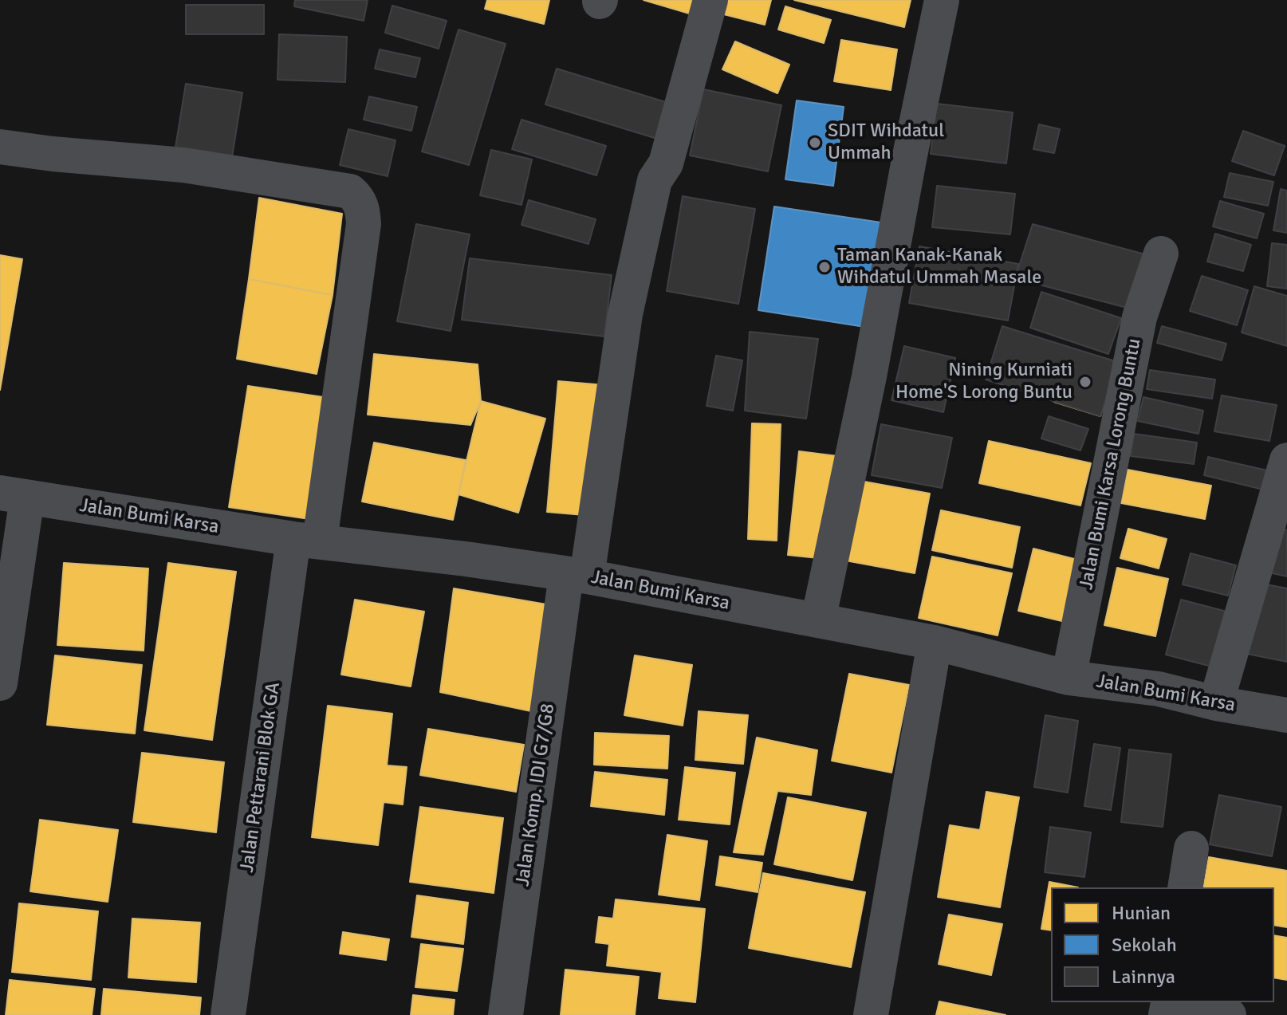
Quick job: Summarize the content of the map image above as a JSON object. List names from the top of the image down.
{
  "streets": {
    "street": [
      "Jalan Bumi Karsa Lorong Buntu",
      "Jalan Bumi Karsa",
      "Jalan Pettarani Blok GA",
      "Jalan Komp. IDI G7/G8"
    ]
  },
  "crossings": [
    ["Jalan Bumi Karsa Lorong Buntu", "Jalan Bumi Karsa"],
    ["Jalan Bumi Karsa", "Jalan Pettarani Blok GA"],
    ["Jalan Bumi Karsa", "Jalan Komp. IDI G7/G8"]
  ],
  "places": ["SDIT Wihdatul Ummah", "Taman Kanak-Kanak Wihdatul Ummah Masale", "Nining Kurniati Home'S Lorong Buntu"],
  "legend": ["Hunian", "Sekolah", "Lainnya"]
}
